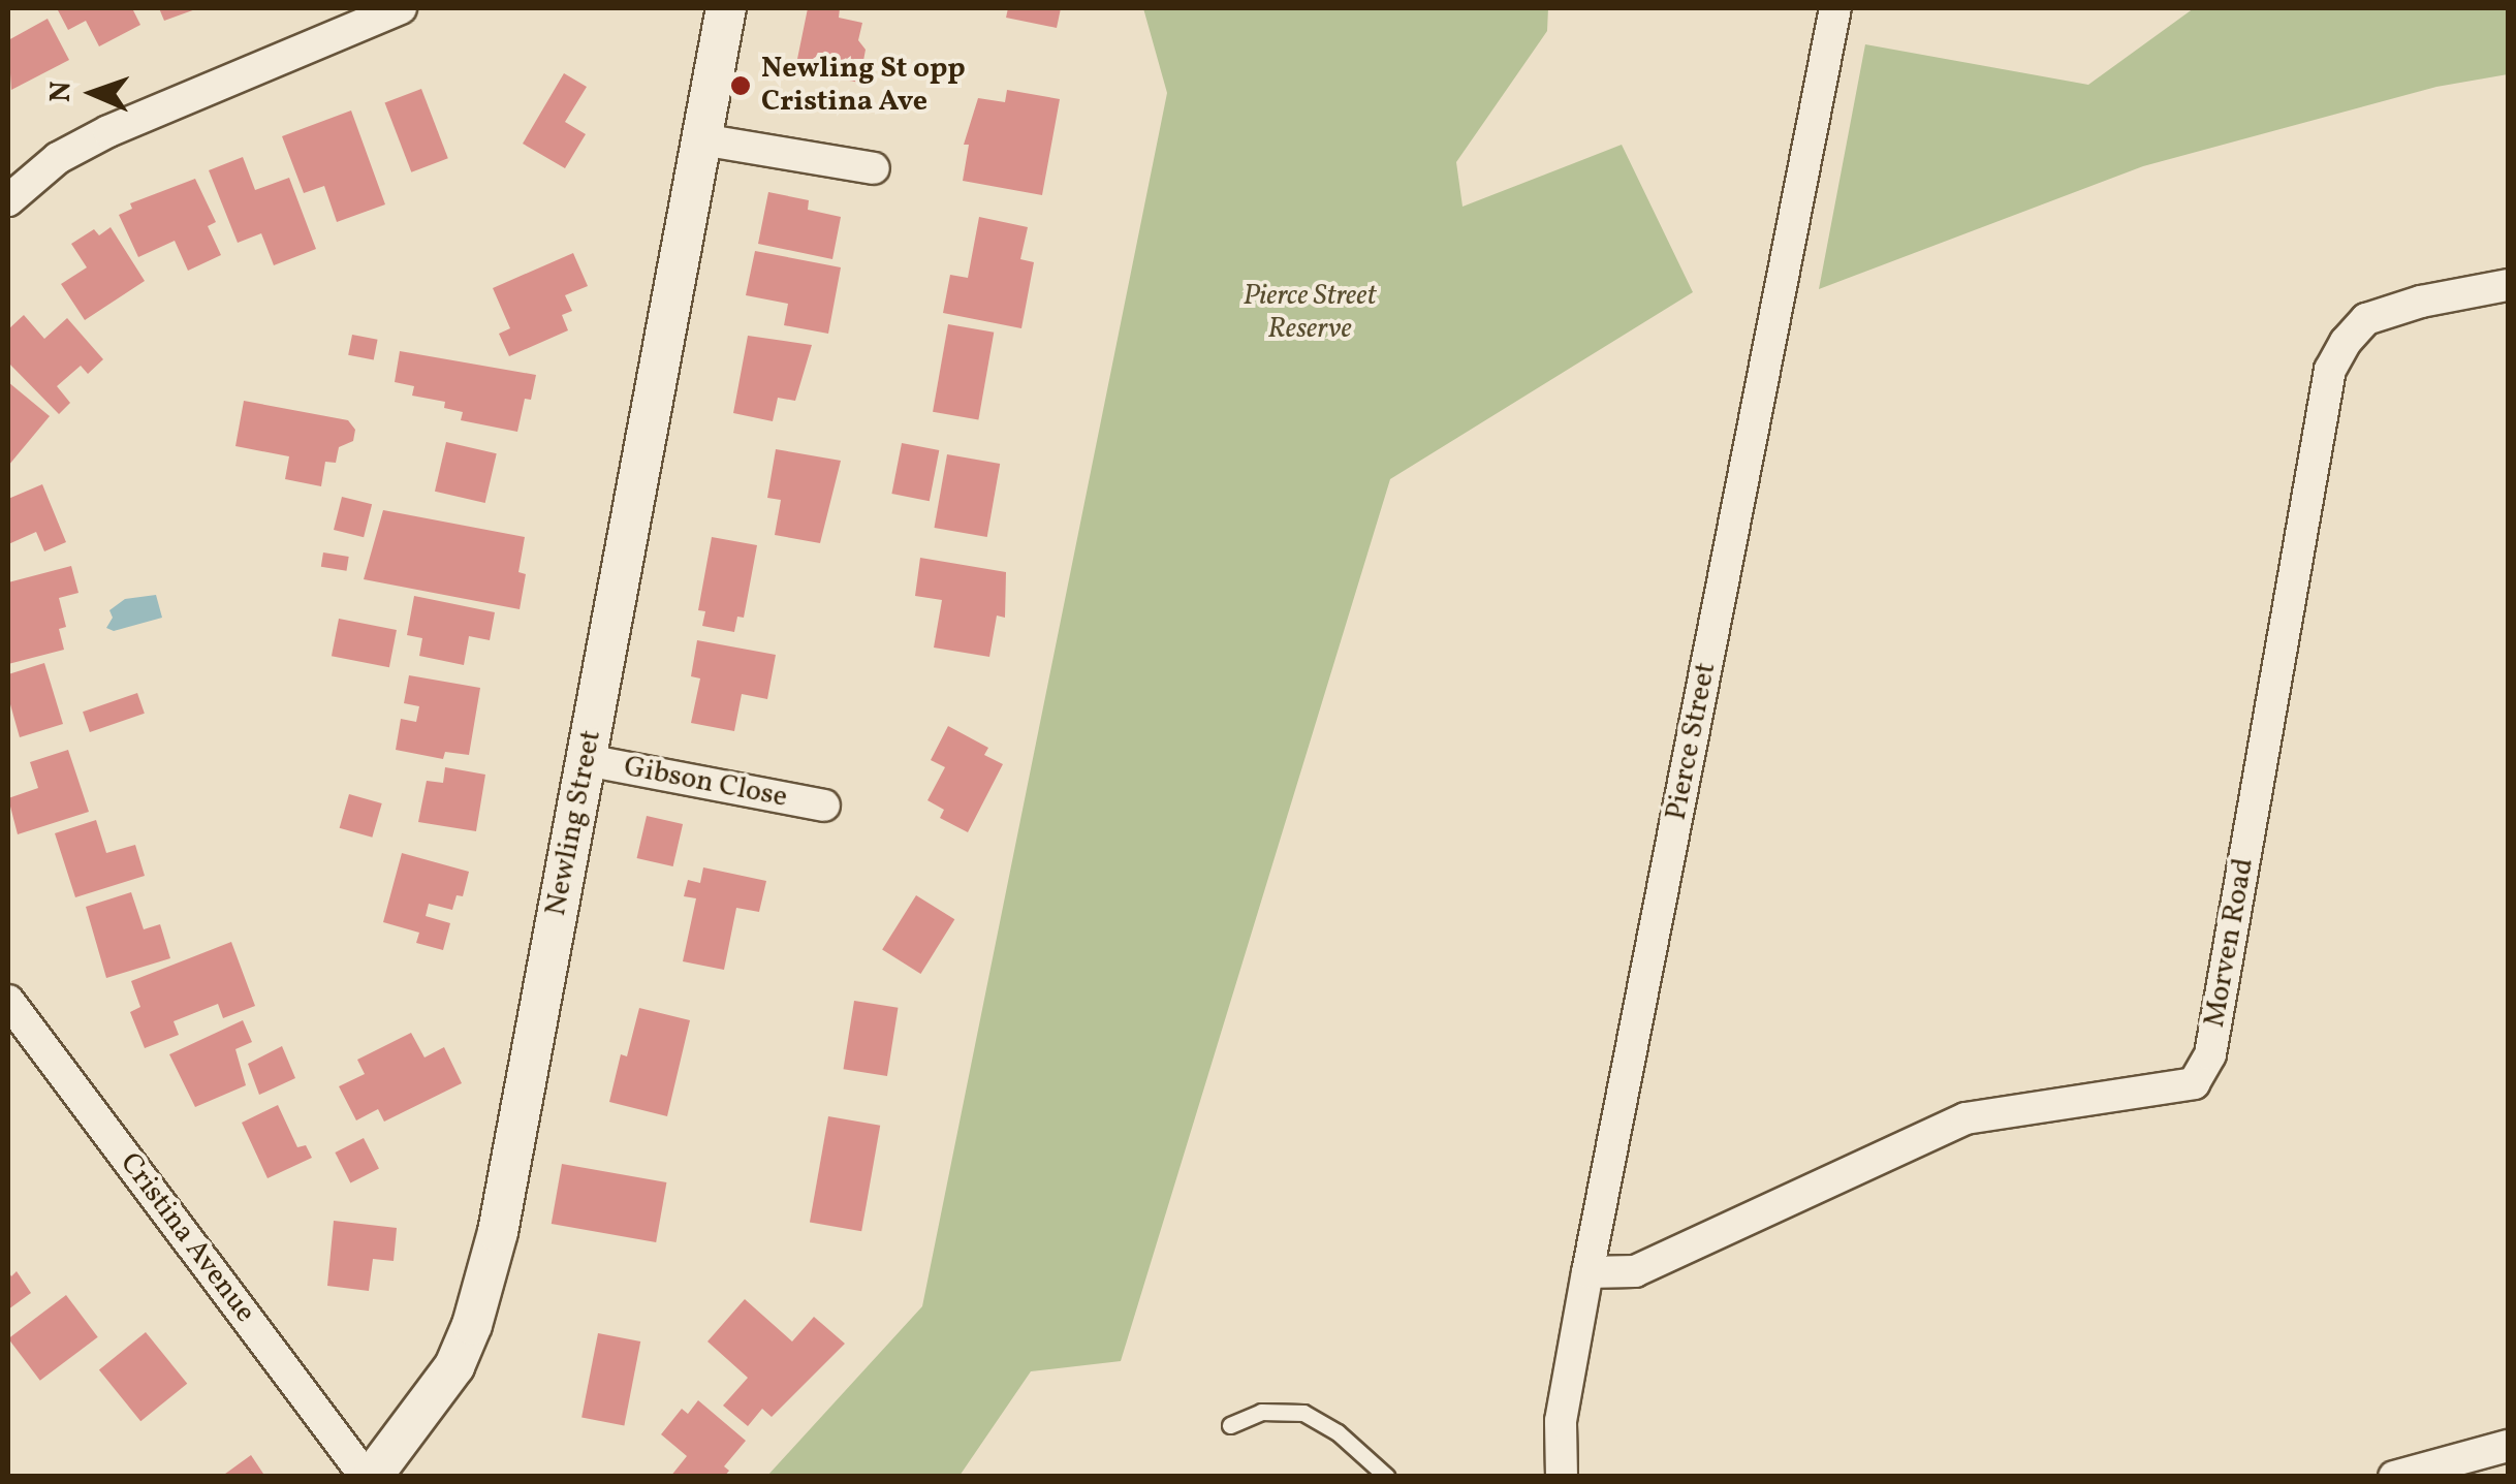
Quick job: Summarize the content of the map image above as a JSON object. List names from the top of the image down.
{
  "streets": {
    "street": [
      "Pierce Street",
      "Gibson Close",
      "Newling Street",
      "Morven Road",
      "Cristina Avenue"
    ]
  },
  "crossings": [
    ["Pierce Street", "Morven Road"],
    ["Gibson Close", "Newling Street"],
    ["Newling Street", "Cristina Avenue"]
  ],
  "parks": ["Pierce Street Reserve"],
  "places": ["Newling St opp Cristina Ave"],
  "north": "left"
}
